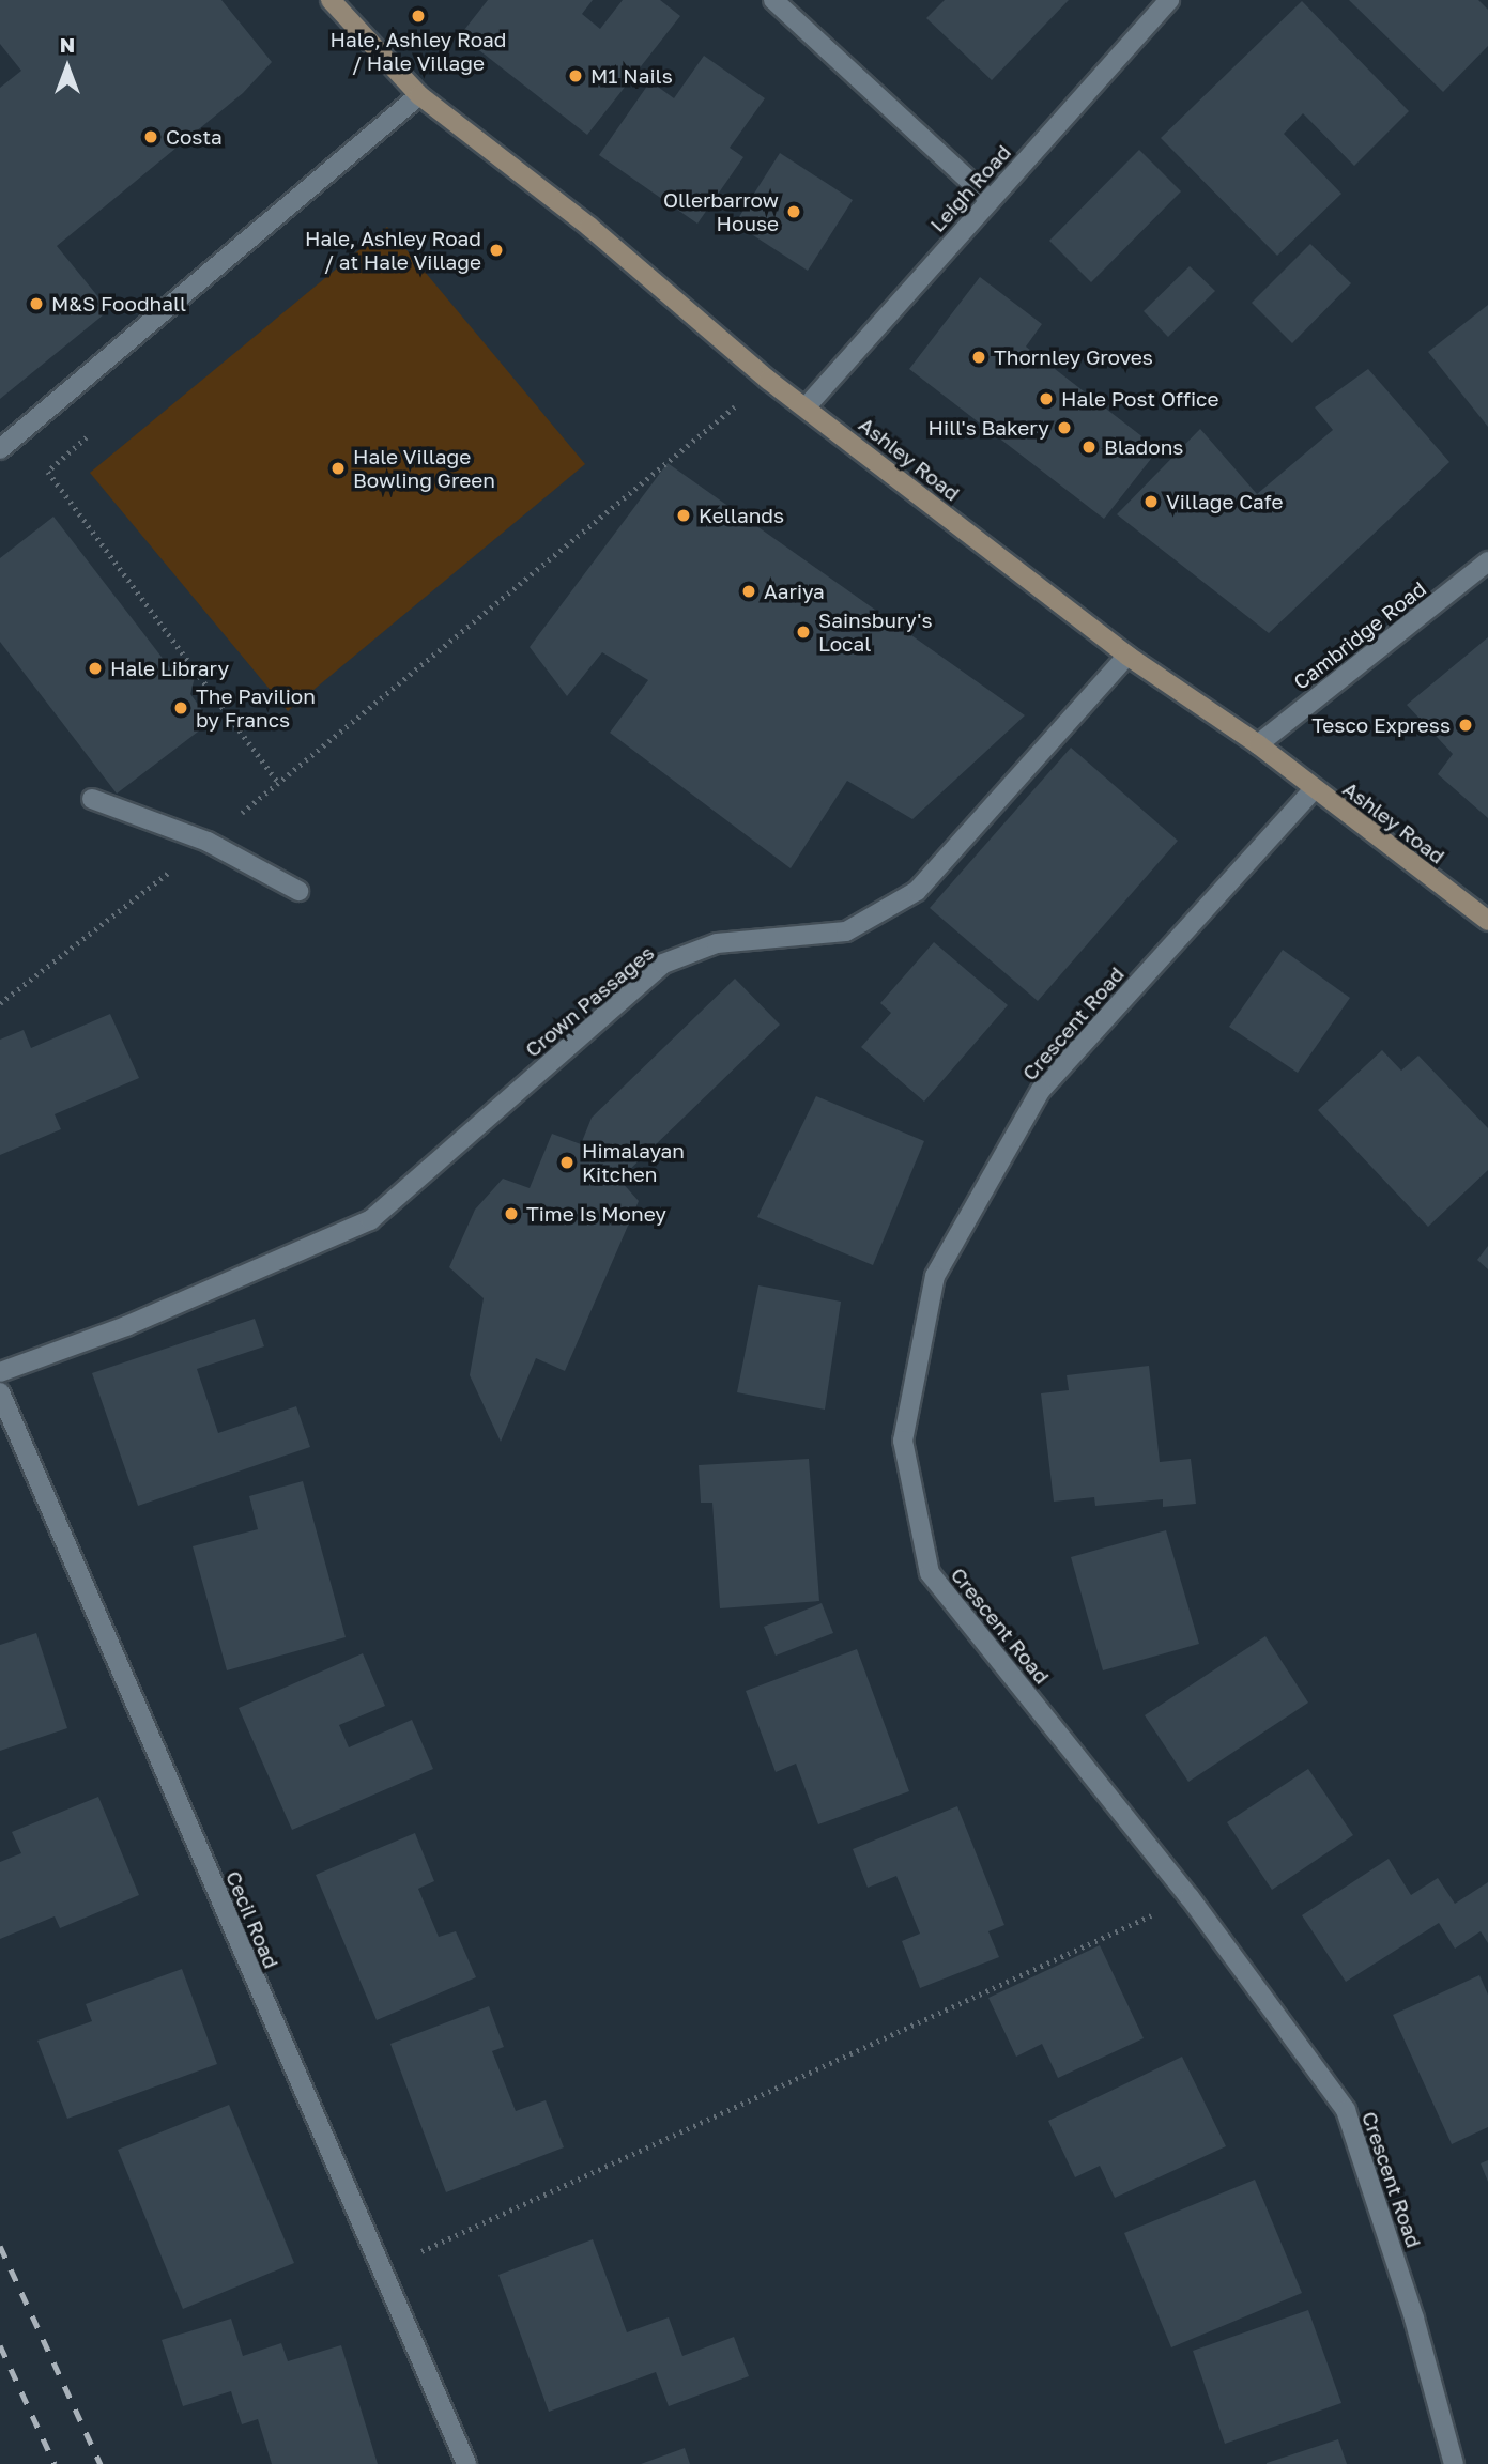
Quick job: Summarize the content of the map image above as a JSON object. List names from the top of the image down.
{
  "streets": {
    "main road": ["Ashley Road"],
    "street": [
      "Leigh Road",
      "Cambridge Road",
      "Crown Passages",
      "Crescent Road",
      "Cecil Road"
    ]
  },
  "crossings": [
    ["Leigh Road", "Ashley Road"],
    ["Ashley Road", "Cambridge Road"],
    ["Ashley Road", "Crown Passages"],
    ["Ashley Road", "Crescent Road"]
  ],
  "places": [
    "Hale, Ashley Road / Hale Village",
    "M1 Nails",
    "Costa",
    "Ollerbarrow House",
    "Hale, Ashley Road / at Hale Village",
    "M&S Foodhall",
    "Thornley Groves",
    "Hale Post Office",
    "Hill's Bakery",
    "Bladons",
    "Hale Village Bowling Green",
    "Village Cafe",
    "Kellands",
    "Aariya",
    "Sainsbury's Local",
    "Hale Library",
    "The Pavilion by Francs",
    "Tesco Express",
    "Himalayan Kitchen",
    "Time Is Money"
  ],
  "north": "top"
}
